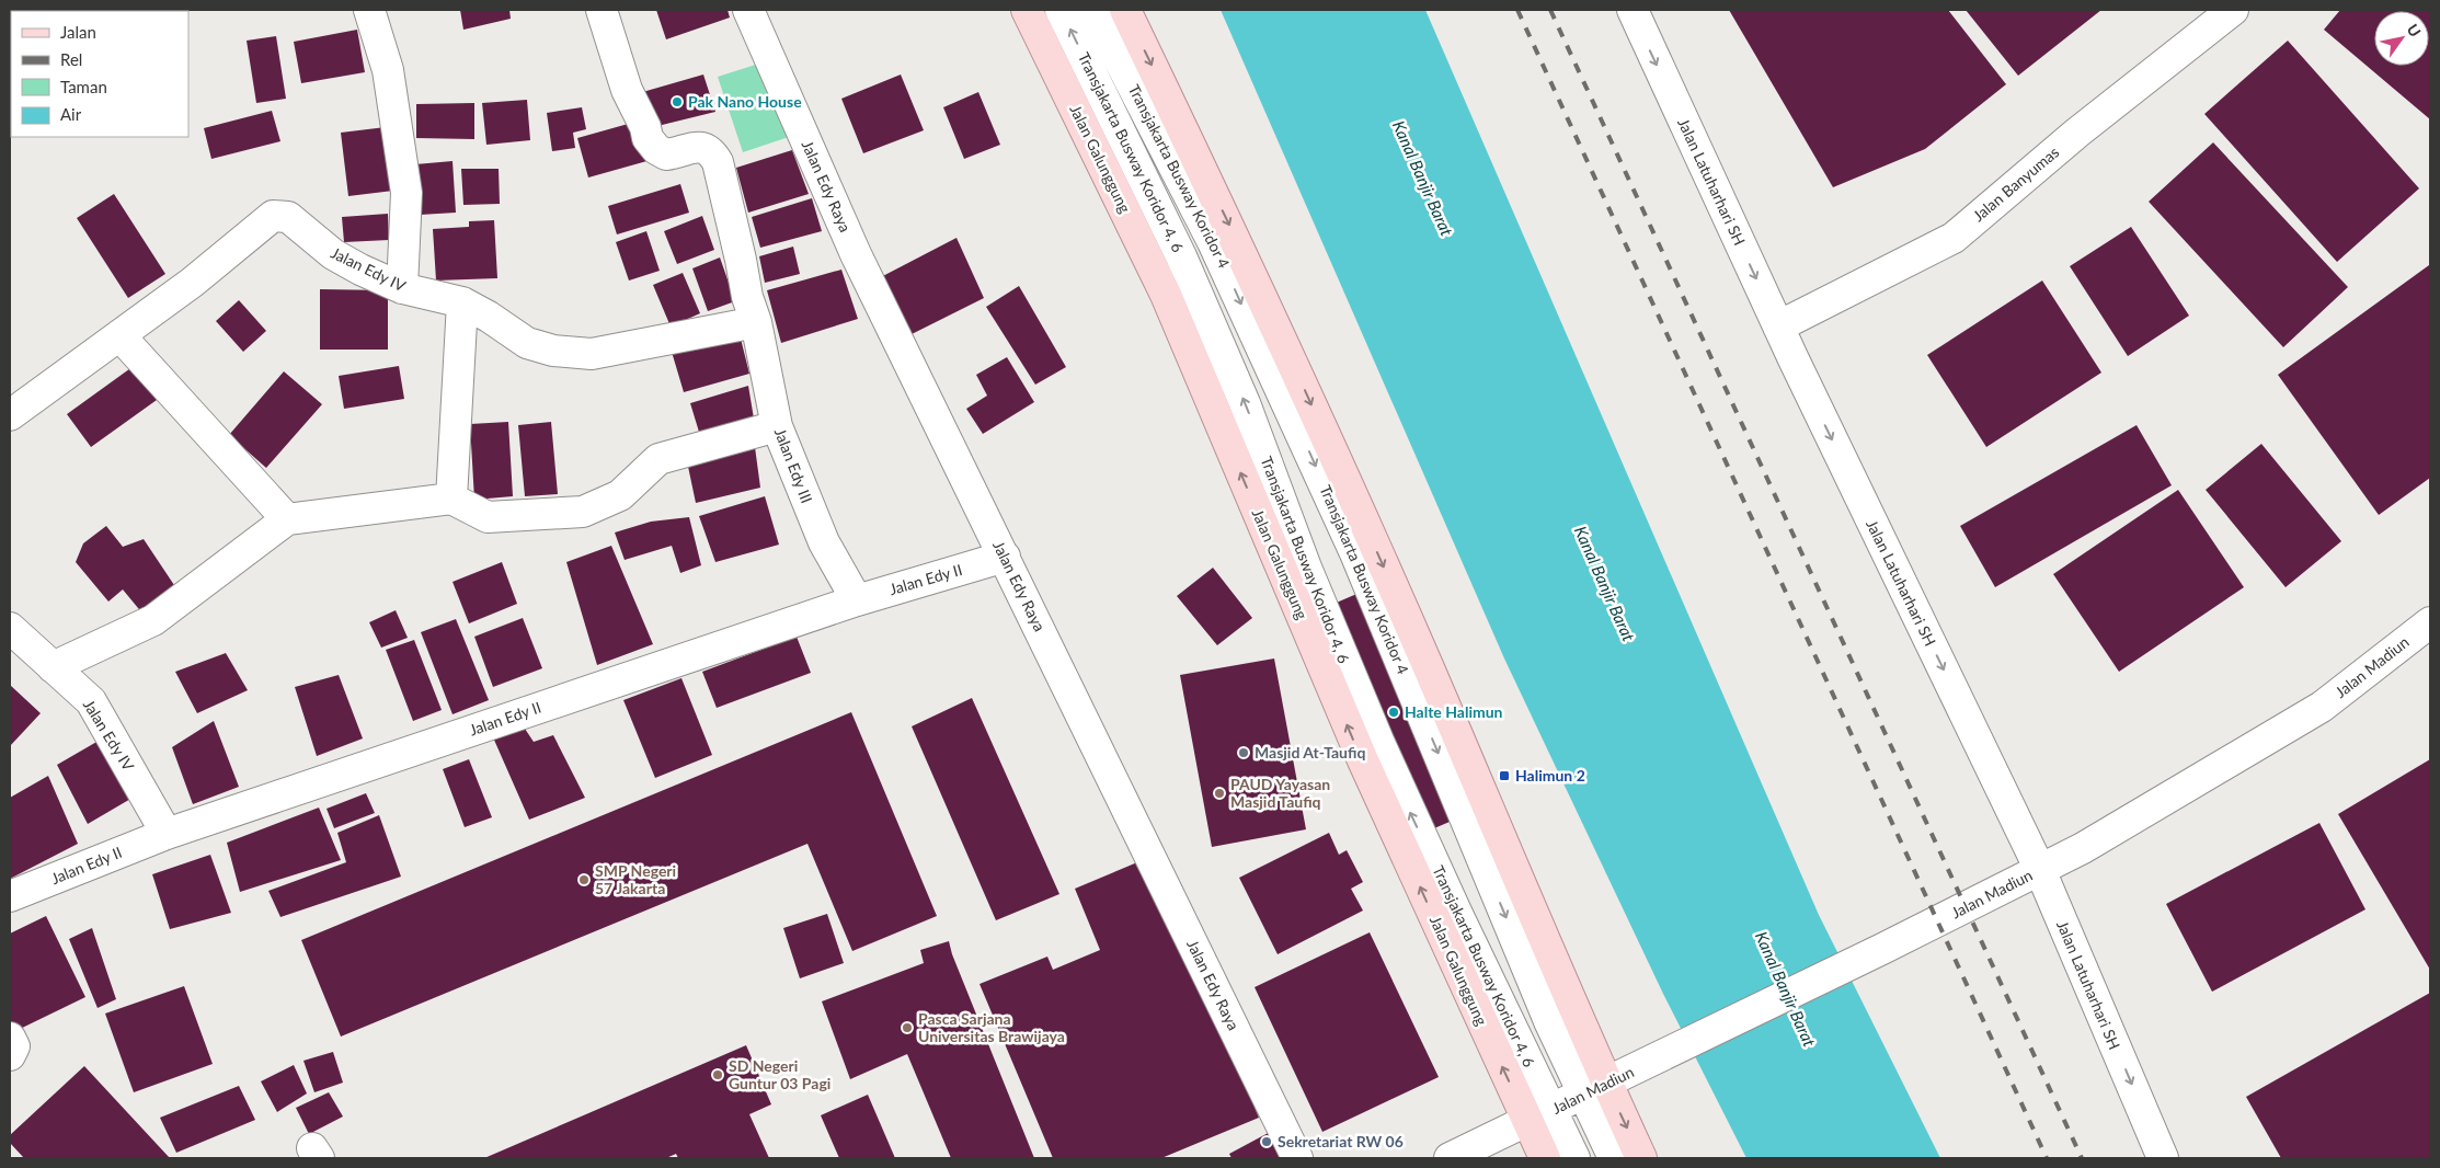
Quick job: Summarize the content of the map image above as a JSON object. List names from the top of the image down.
{
  "streets": {
    "main road": ["Jalan Galunggung"],
    "street": [
      "Transjakarta Busway Koridor 4, 6",
      "Transjakarta Busway Koridor 4",
      "Jalan Latuharhari SH",
      "Jalan Banyumas",
      "Jalan Edy Raya",
      "Jalan Edy IV",
      "Jalan Edy III",
      "Jalan Edy II",
      "Jalan Madiun"
    ]
  },
  "crossings": [
    ["Transjakarta Busway Koridor 4, 6", "Jalan Galunggung"],
    ["Transjakarta Busway Koridor 4, 6", "Jalan Madiun"],
    ["Jalan Galunggung", "Jalan Madiun"],
    ["Transjakarta Busway Koridor 4", "Jalan Madiun"],
    ["Jalan Latuharhari SH", "Jalan Banyumas"],
    ["Jalan Latuharhari SH", "Jalan Madiun"],
    ["Jalan Edy Raya", "Jalan Edy II"],
    ["Jalan Edy IV", "Jalan Edy III"],
    ["Jalan Edy IV", "Jalan Edy II"],
    ["Jalan Edy III", "Jalan Edy II"]
  ],
  "one_way": ["Transjakarta Busway Koridor 4, 6", "Transjakarta Busway Koridor 4", "Jalan Latuharhari SH"],
  "water": ["Kanal Banjir Barat"],
  "places": {
    "other": [
      "Pak Nano House",
      "Halte Halimun",
      "Masjid At-Taufiq",
      "PAUD Yayasan Masjid Taufiq",
      "SMP Negeri 57 Jakarta",
      "Pasca Sarjana Universitas Brawijaya",
      "SD Negeri Guntur 03 Pagi",
      "Sekretariat RW 06"
    ],
    "transit": ["Halimun 2"]
  },
  "legend": [
    "Jalan",
    "Rel",
    "Taman",
    "Air"
  ],
  "north": "top right"
}
